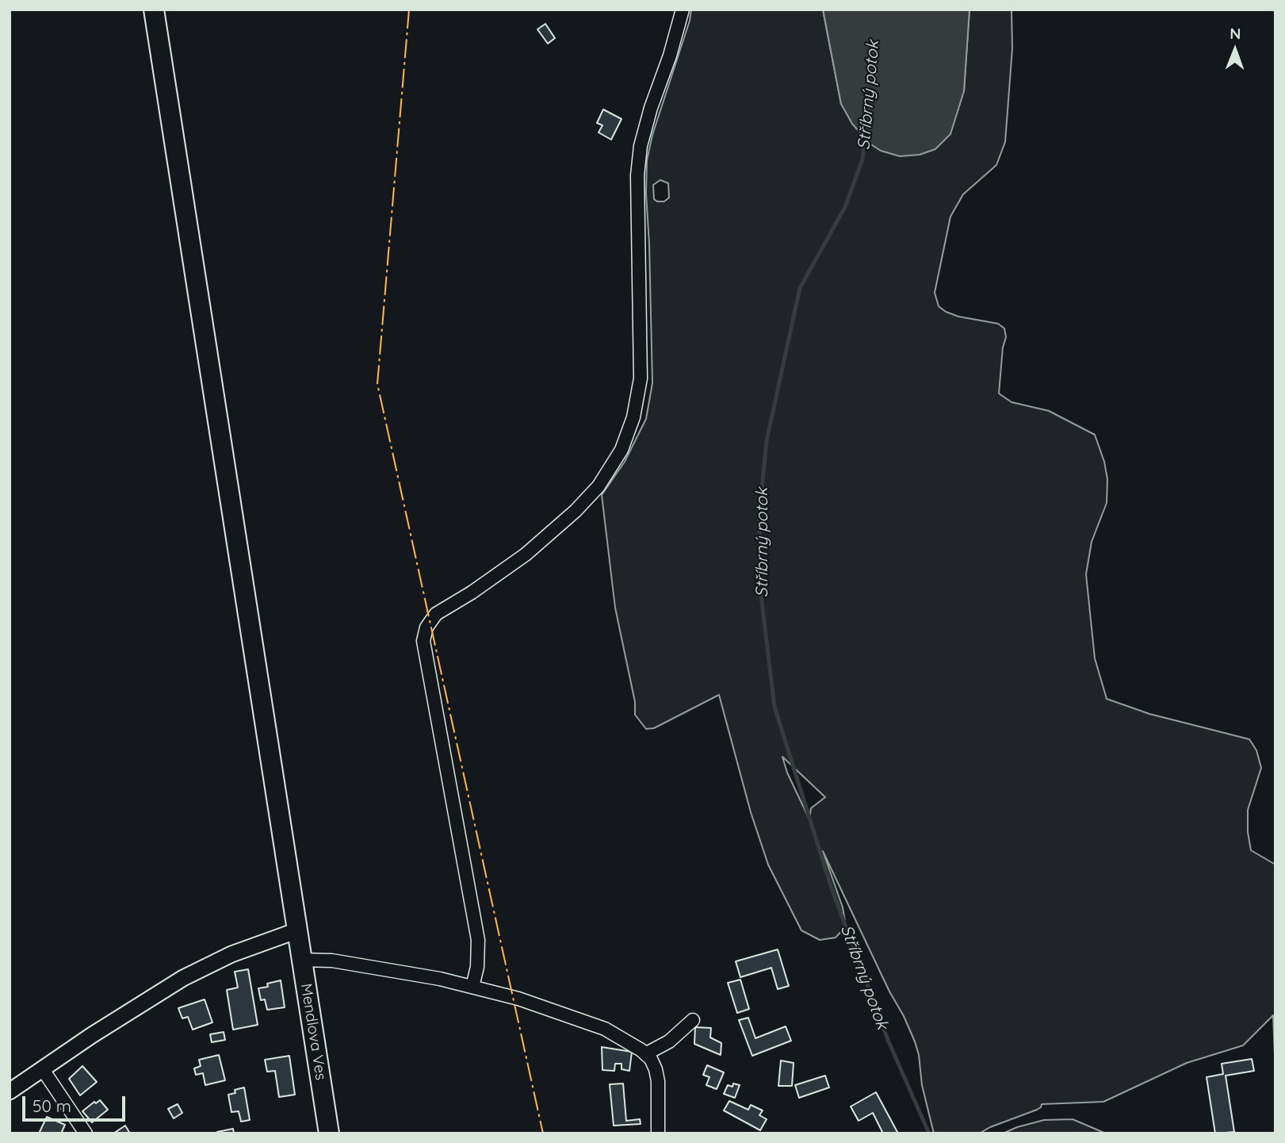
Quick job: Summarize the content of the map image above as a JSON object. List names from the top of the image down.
{
  "streets": {
    "main road": ["Mendlova Ves"]
  },
  "water": ["Stříbrný potok"],
  "scale_bar": "50 m",
  "north": "top"
}
